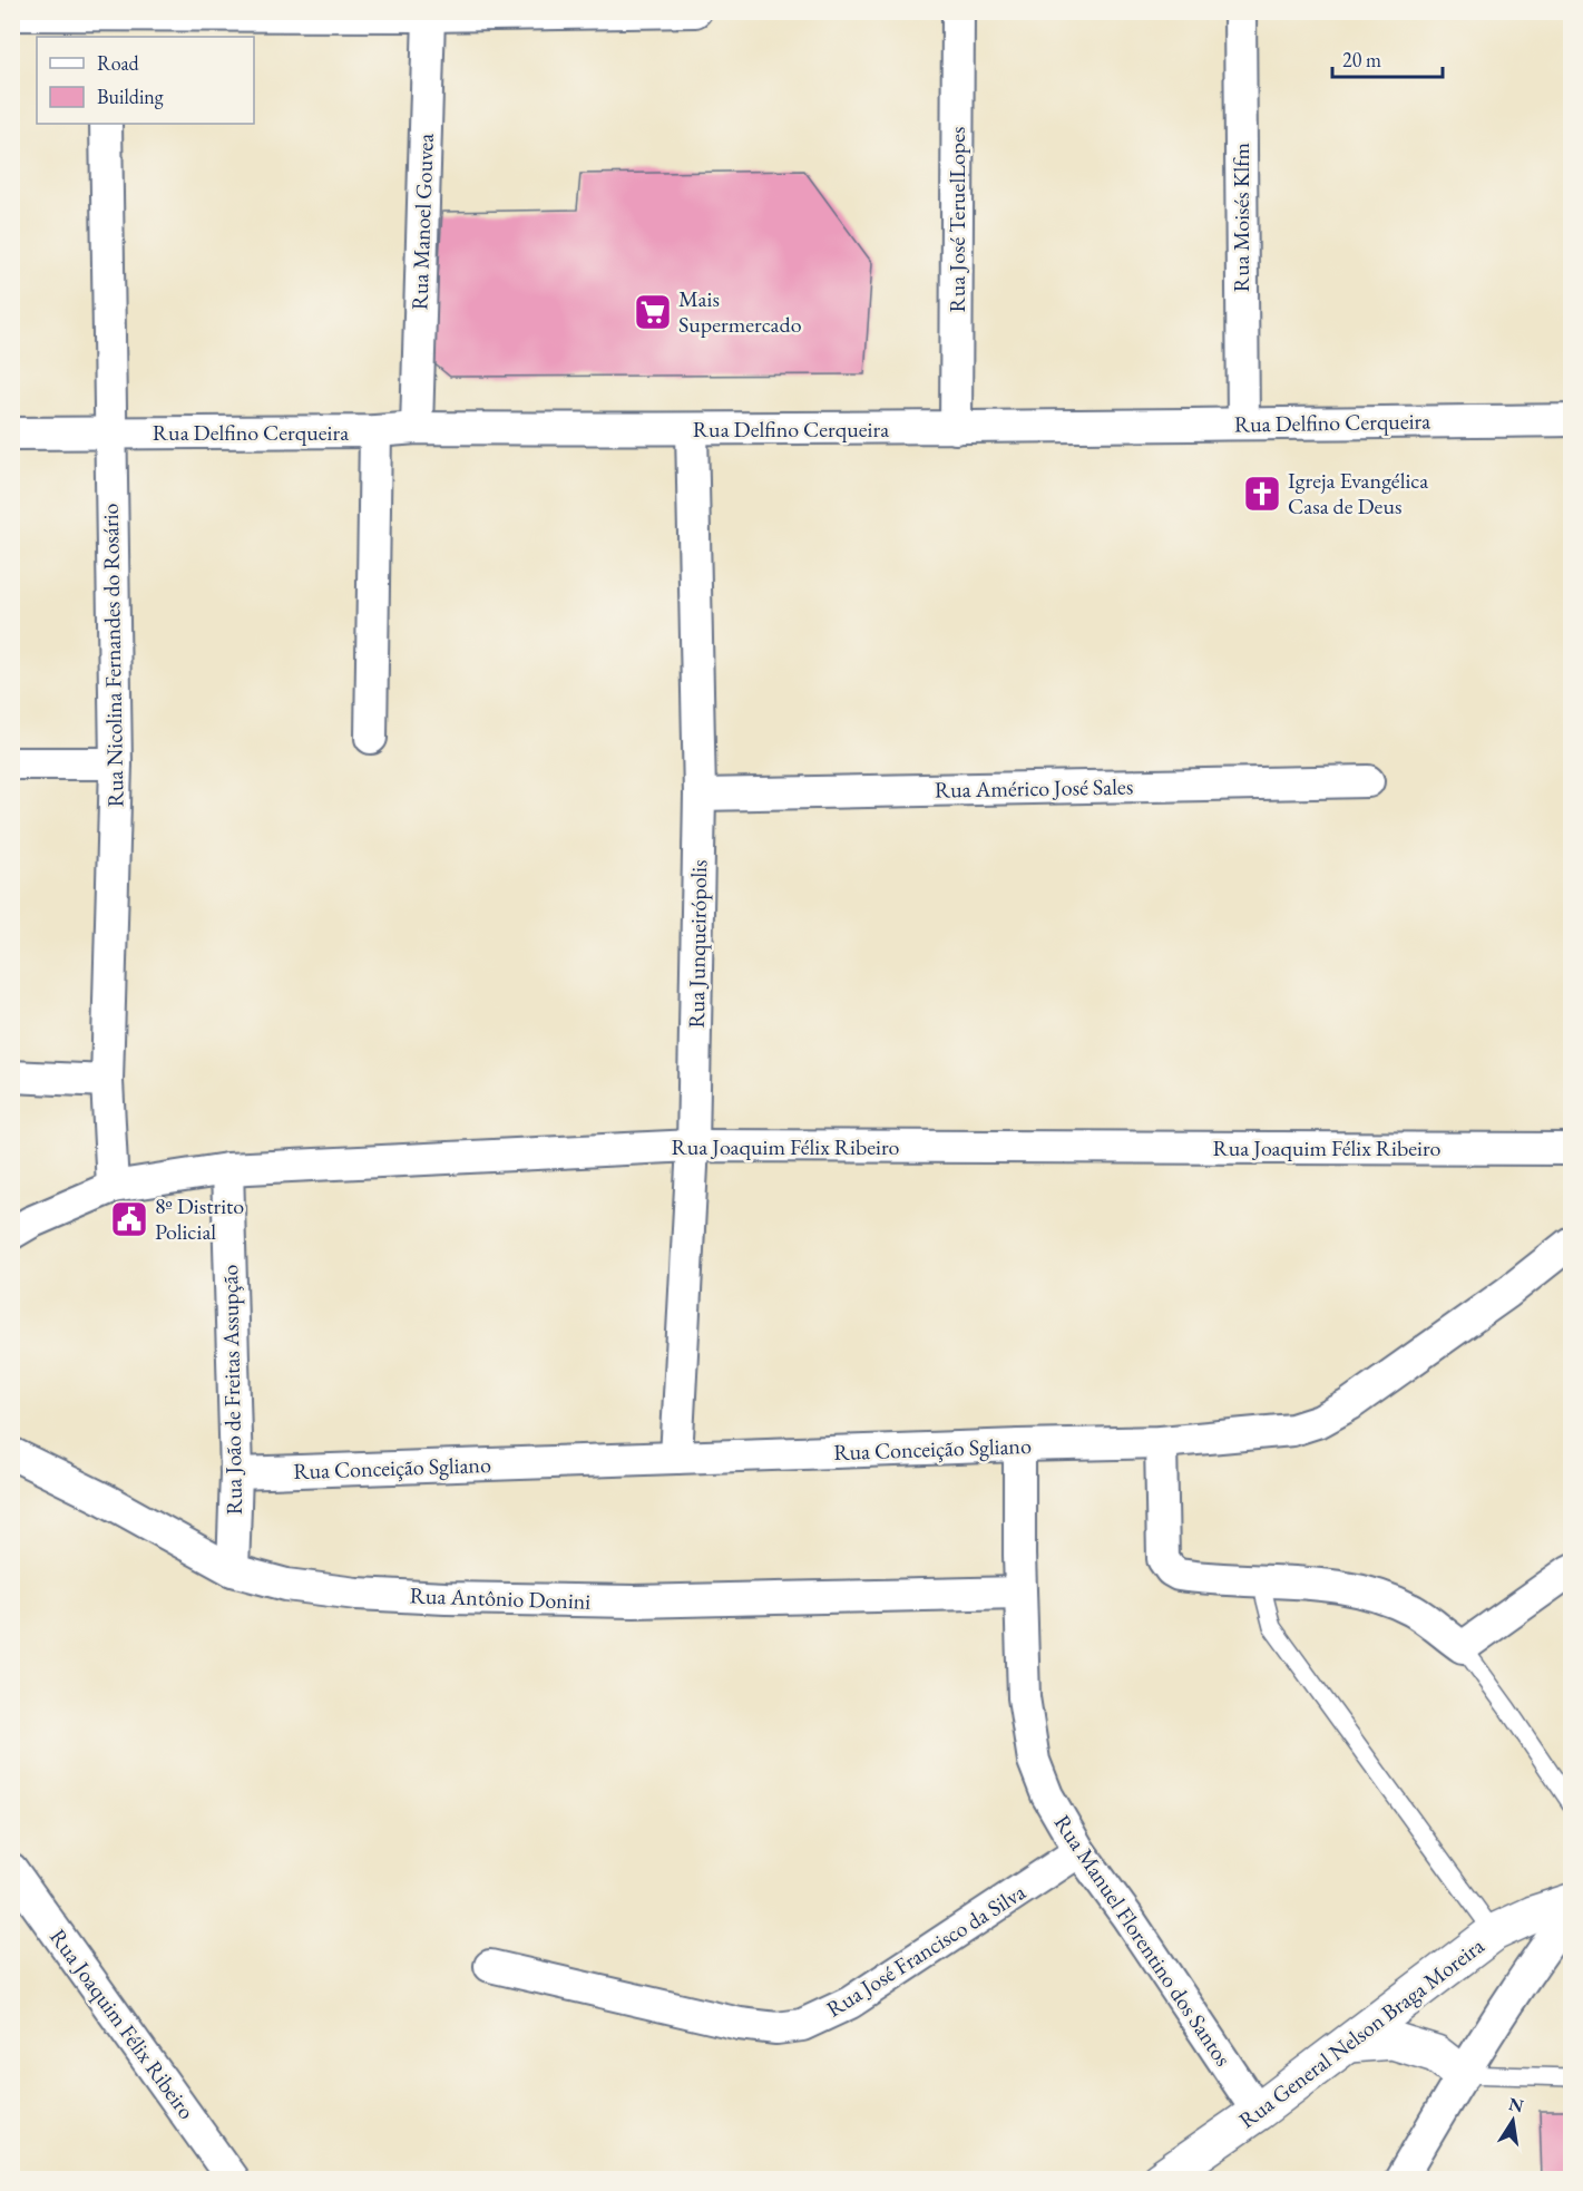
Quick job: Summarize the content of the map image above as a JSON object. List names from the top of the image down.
{
  "streets": {
    "street": [
      "Rua Moisés Klfm",
      "Rua José TeruelLopes",
      "Rua Manoel Gouvea",
      "Rua Delfino Cerqueira",
      "Rua Nicolina Fernandes do Rosário",
      "Rua Américo José Sales",
      "Rua Junqueirópolis",
      "Rua Joaquim Félix Ribeiro",
      "Rua João de Freitas Assupção",
      "Rua Conceição Sgliano",
      "Rua Antônio Donini",
      "Rua Manuel Florentino dos Santos",
      "Rua José Francisco da Silva",
      "Rua General Nelson Braga Moreira"
    ]
  },
  "crossings": [
    ["Rua Moisés Klfm", "Rua Delfino Cerqueira"],
    ["Rua José TeruelLopes", "Rua Delfino Cerqueira"],
    ["Rua Manoel Gouvea", "Rua Delfino Cerqueira"],
    ["Rua Delfino Cerqueira", "Rua Nicolina Fernandes do Rosário"],
    ["Rua Delfino Cerqueira", "Rua Junqueirópolis"],
    ["Rua Nicolina Fernandes do Rosário", "Rua Joaquim Félix Ribeiro"],
    ["Rua Américo José Sales", "Rua Junqueirópolis"],
    ["Rua Junqueirópolis", "Rua Joaquim Félix Ribeiro"],
    ["Rua Junqueirópolis", "Rua Conceição Sgliano"],
    ["Rua Joaquim Félix Ribeiro", "Rua João de Freitas Assupção"],
    ["Rua João de Freitas Assupção", "Rua Conceição Sgliano"],
    ["Rua João de Freitas Assupção", "Rua Antônio Donini"],
    ["Rua Conceição Sgliano", "Rua Manuel Florentino dos Santos"],
    ["Rua Antônio Donini", "Rua Manuel Florentino dos Santos"],
    ["Rua Manuel Florentino dos Santos", "Rua José Francisco da Silva"],
    ["Rua Manuel Florentino dos Santos", "Rua General Nelson Braga Moreira"]
  ],
  "places": {
    "supermarket": ["Mais Supermercado"],
    "church": ["Igreja Evangélica Casa de Deus"],
    "public building": ["8º Distrito Policial"]
  },
  "legend": ["Road", "Building"],
  "scale_bar": "20 m",
  "north": "top"
}
